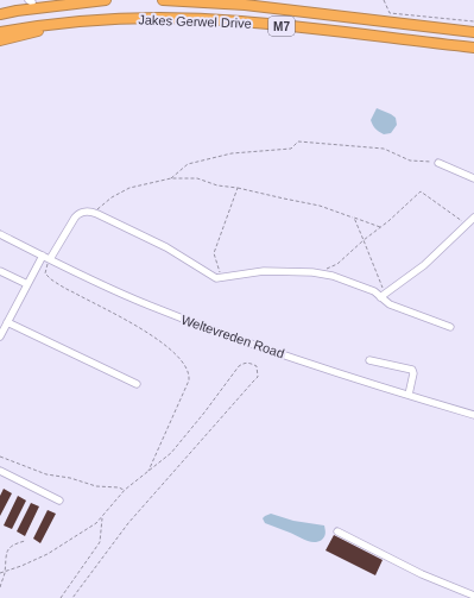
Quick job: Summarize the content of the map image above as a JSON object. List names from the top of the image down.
{
  "streets": {
    "highway": ["Jakes Gerwel Drive", "M7"],
    "street": ["Weltevreden Road"]
  }
}
